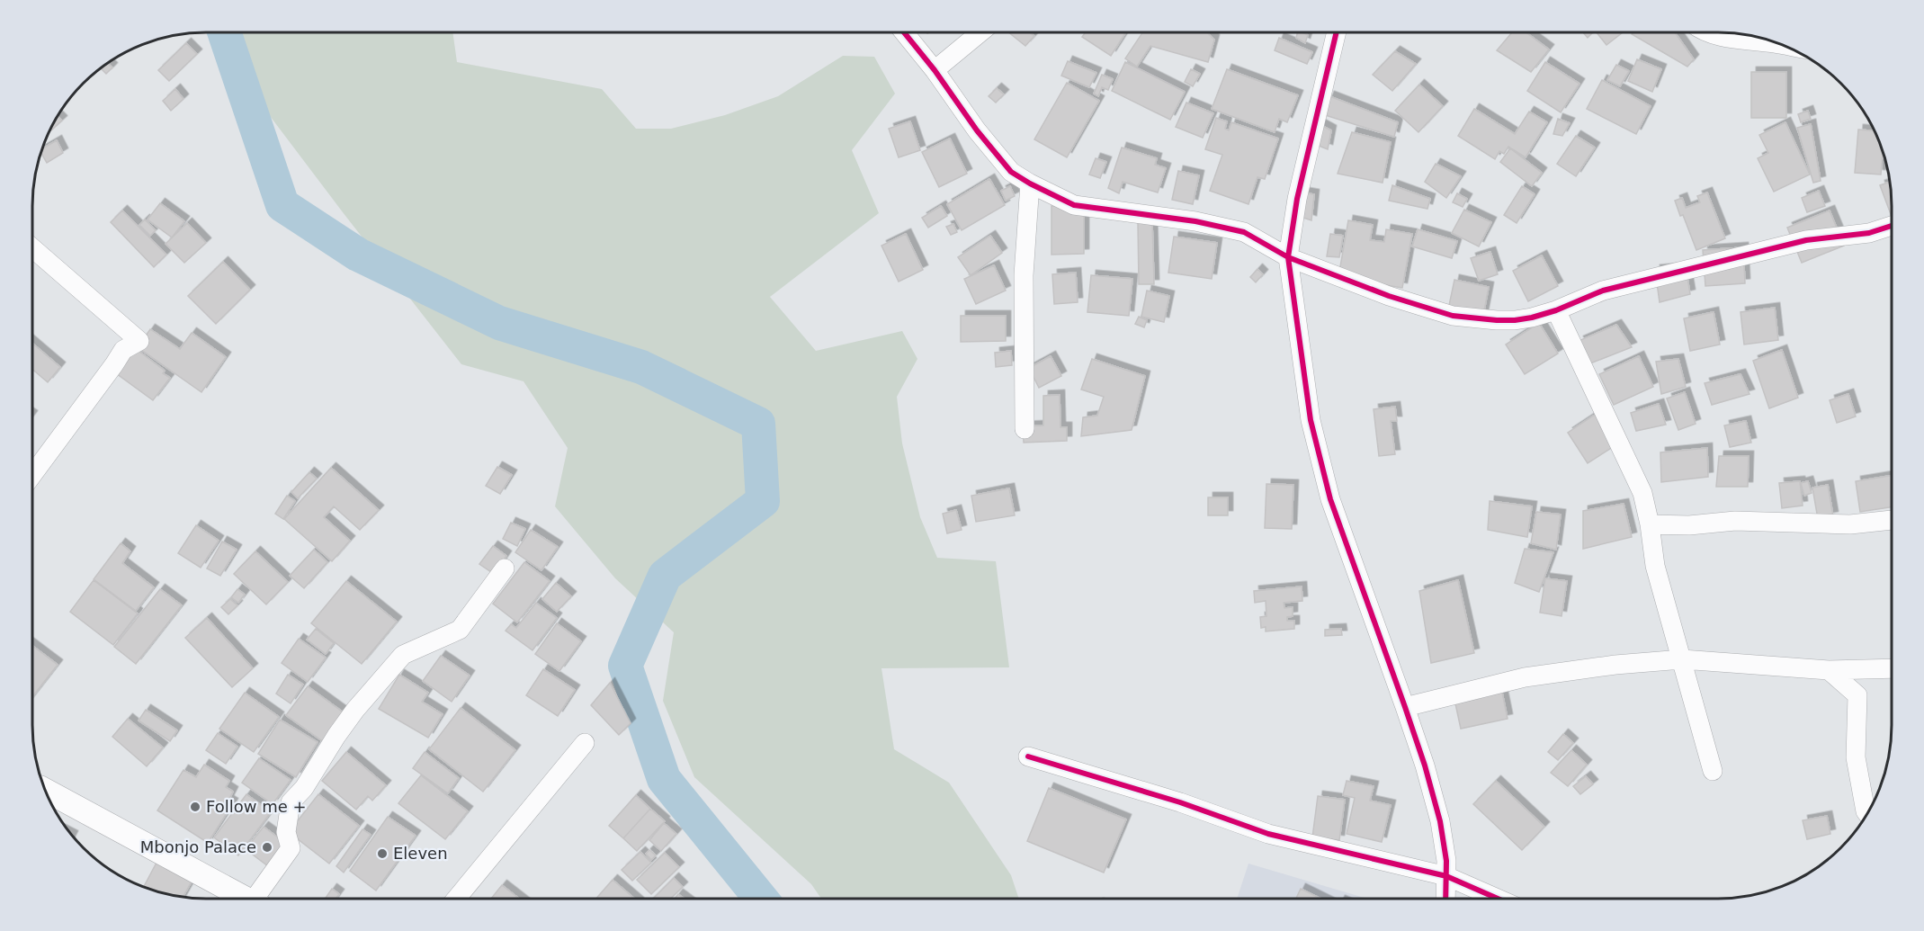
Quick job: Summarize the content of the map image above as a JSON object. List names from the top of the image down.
{
  "places": ["Follow me +", "Mbonjo Palace", "Eleven"]
}
